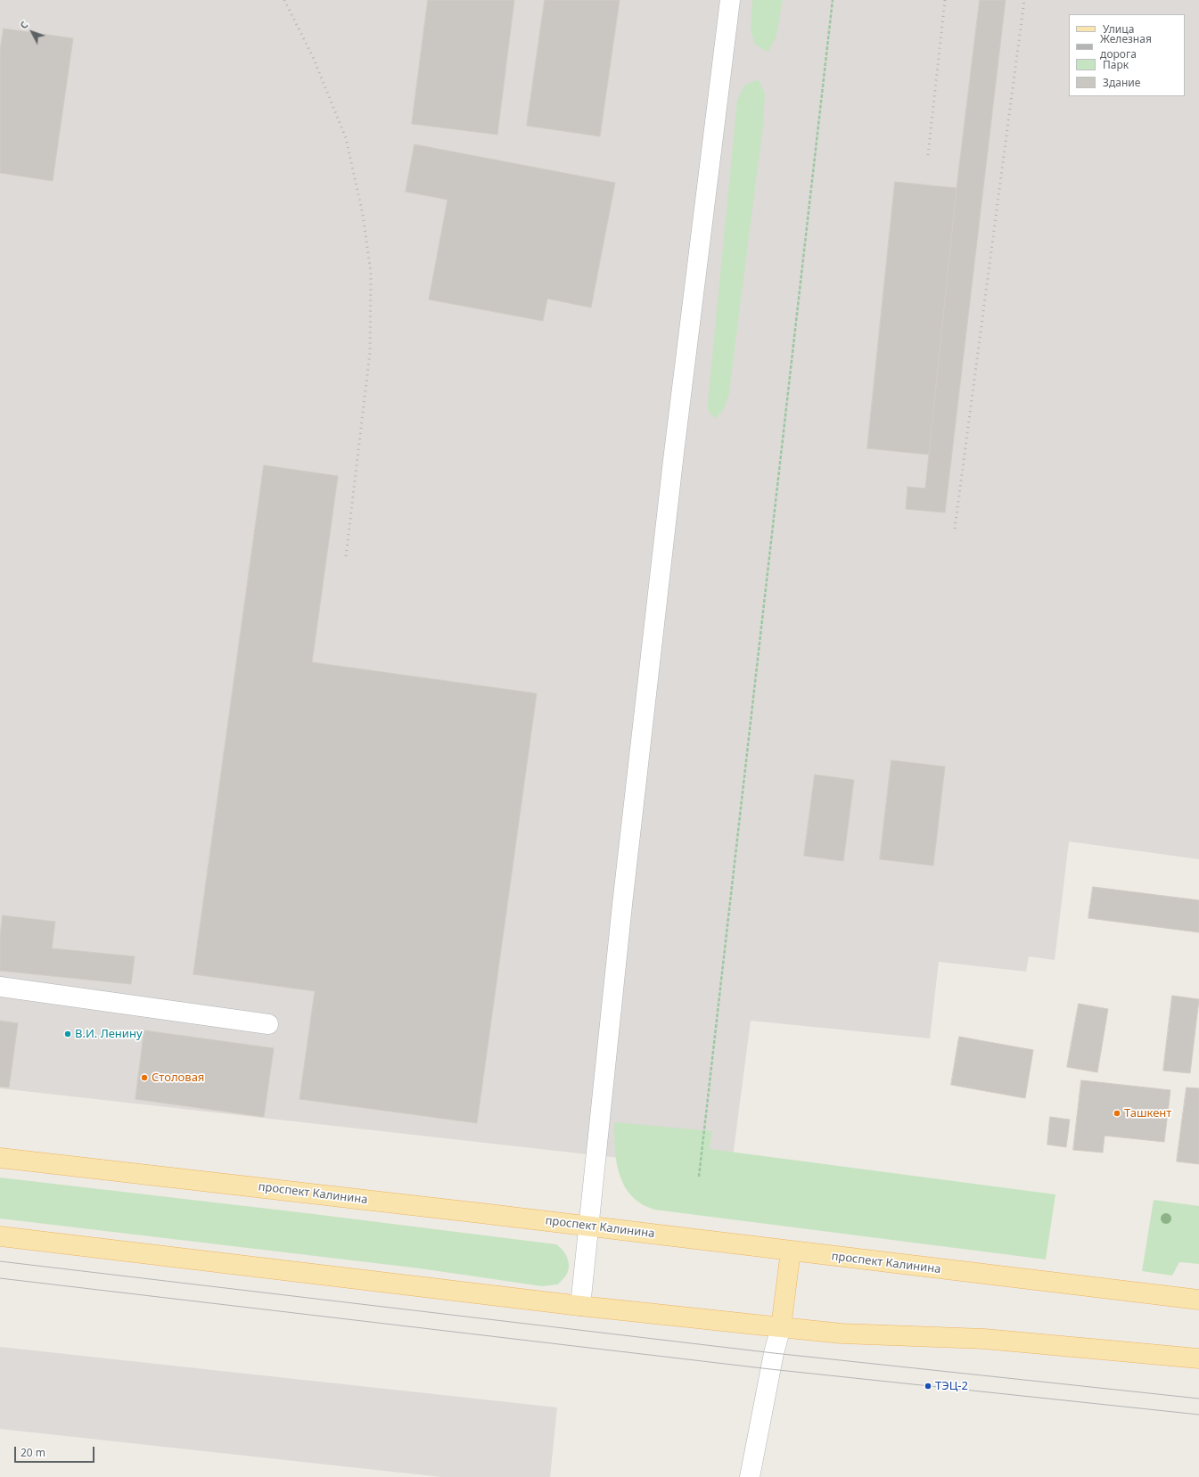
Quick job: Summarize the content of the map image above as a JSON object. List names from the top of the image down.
{
  "streets": {
    "main road": ["проспект Калинина"]
  },
  "places": [
    "В.И. Ленину",
    "Столовая",
    "Ташкент",
    "ТЭЦ-2"
  ],
  "legend": [
    "Улица",
    "Железная дорога",
    "Парк",
    "Здание"
  ],
  "scale_bar": "20 m",
  "north": "top left"
}
